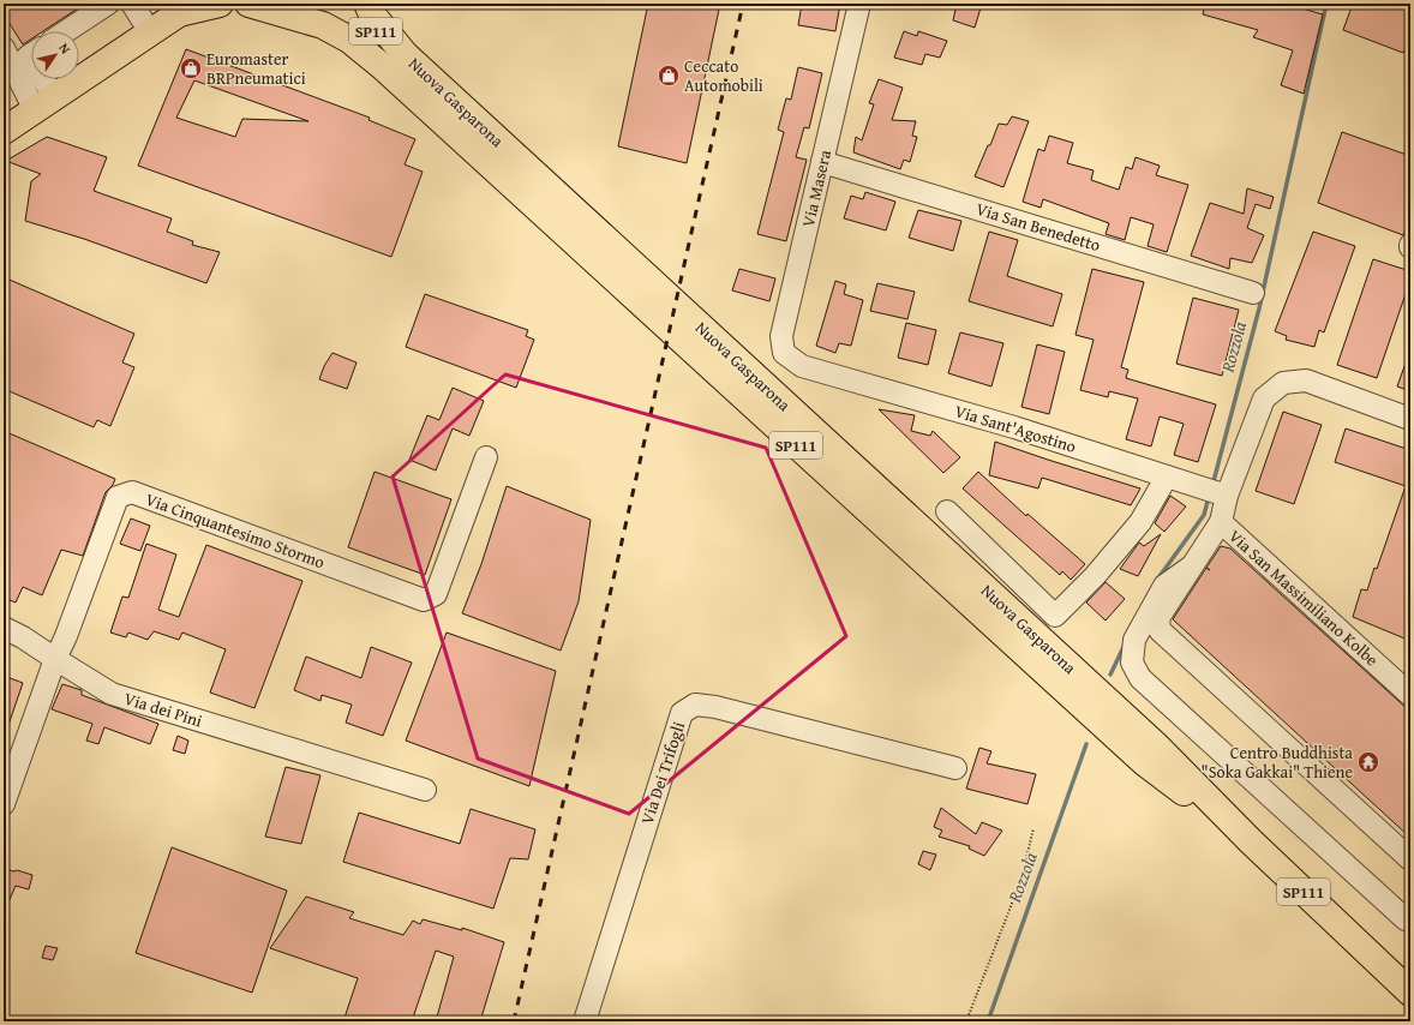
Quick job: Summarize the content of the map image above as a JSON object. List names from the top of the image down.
{
  "streets": {
    "main road": ["SP111", "Nuova Gasparona"],
    "street": [
      "Via Masera",
      "Via San Benedetto",
      "Via Sant'Agostino",
      "Via Cinquantesimo Stormo",
      "Via San Massimiliano Kolbe",
      "Via dei Pini",
      "Via Dei Trifogli"
    ]
  },
  "crossings": [
    ["SP111", "Nuova Gasparona"],
    ["Via Masera", "Via San Benedetto"],
    ["Via Masera", "Via Sant'Agostino"],
    ["Via Sant'Agostino", "Via San Massimiliano Kolbe"],
    ["Via Cinquantesimo Stormo", "Via dei Pini"]
  ],
  "water": ["Rozzola"],
  "places": {
    "shop": ["Euromaster BRPneumatici", "Ceccato Automobili"],
    "temple": ["Centro Buddhista \"Soka Gakkai\" Thiene"]
  },
  "north": "top right"
}
